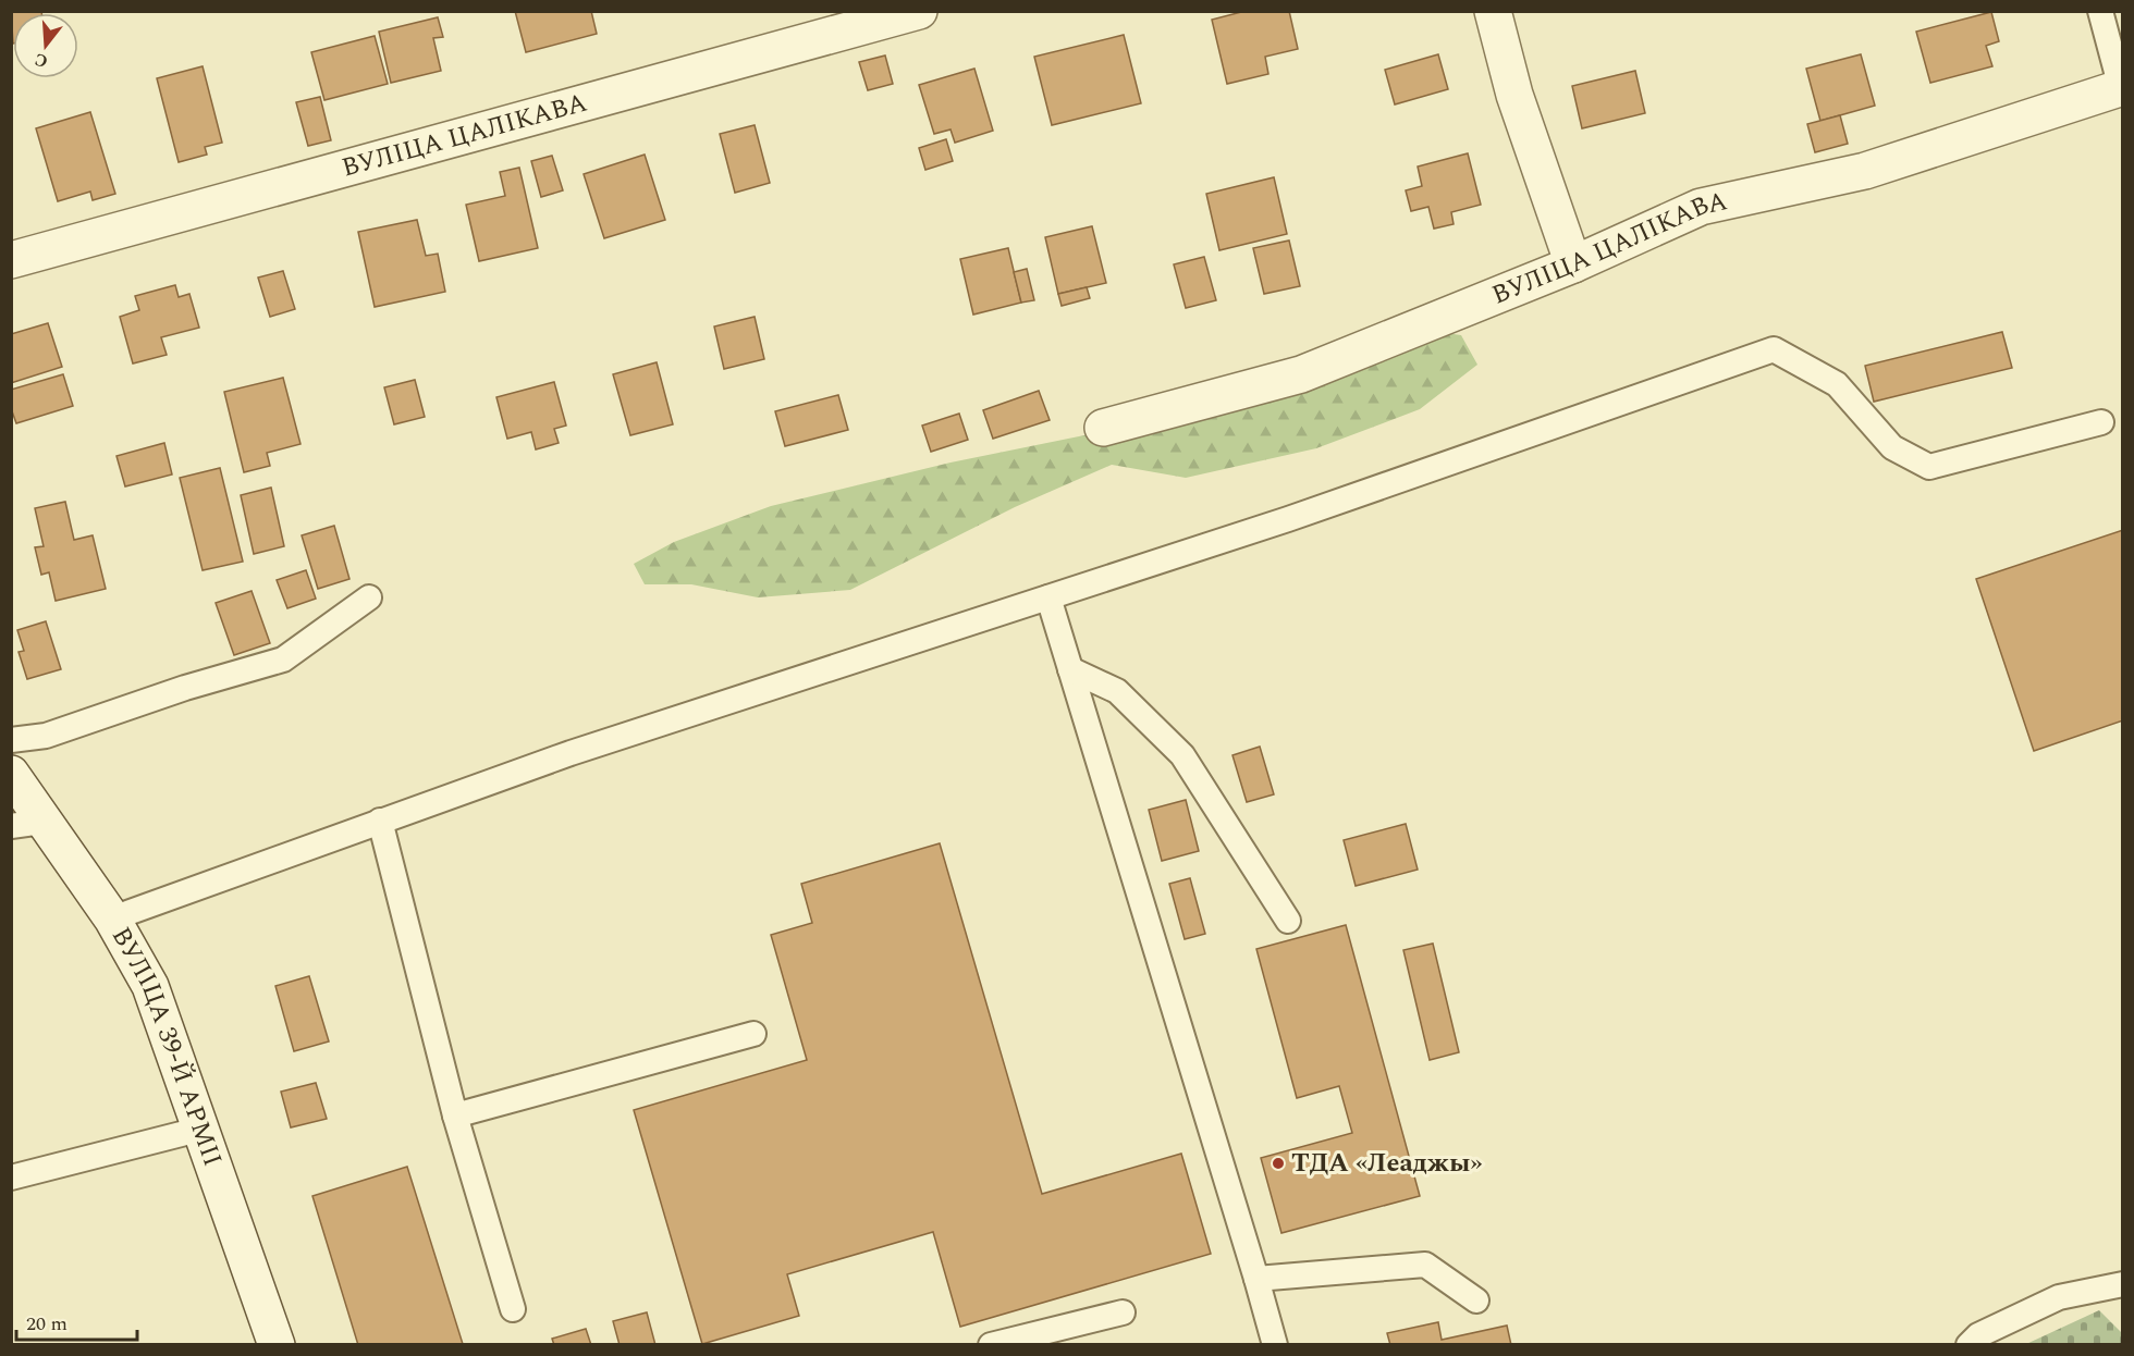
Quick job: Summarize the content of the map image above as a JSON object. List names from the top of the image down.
{
  "streets": {
    "street": ["ВУЛІЦА ЦАЛІКАВА", "ВУЛІЦА 39-Й АРМІІ"]
  },
  "places": ["ТДА «Леаджы»"],
  "scale_bar": "20 m",
  "north": "bottom"
}
